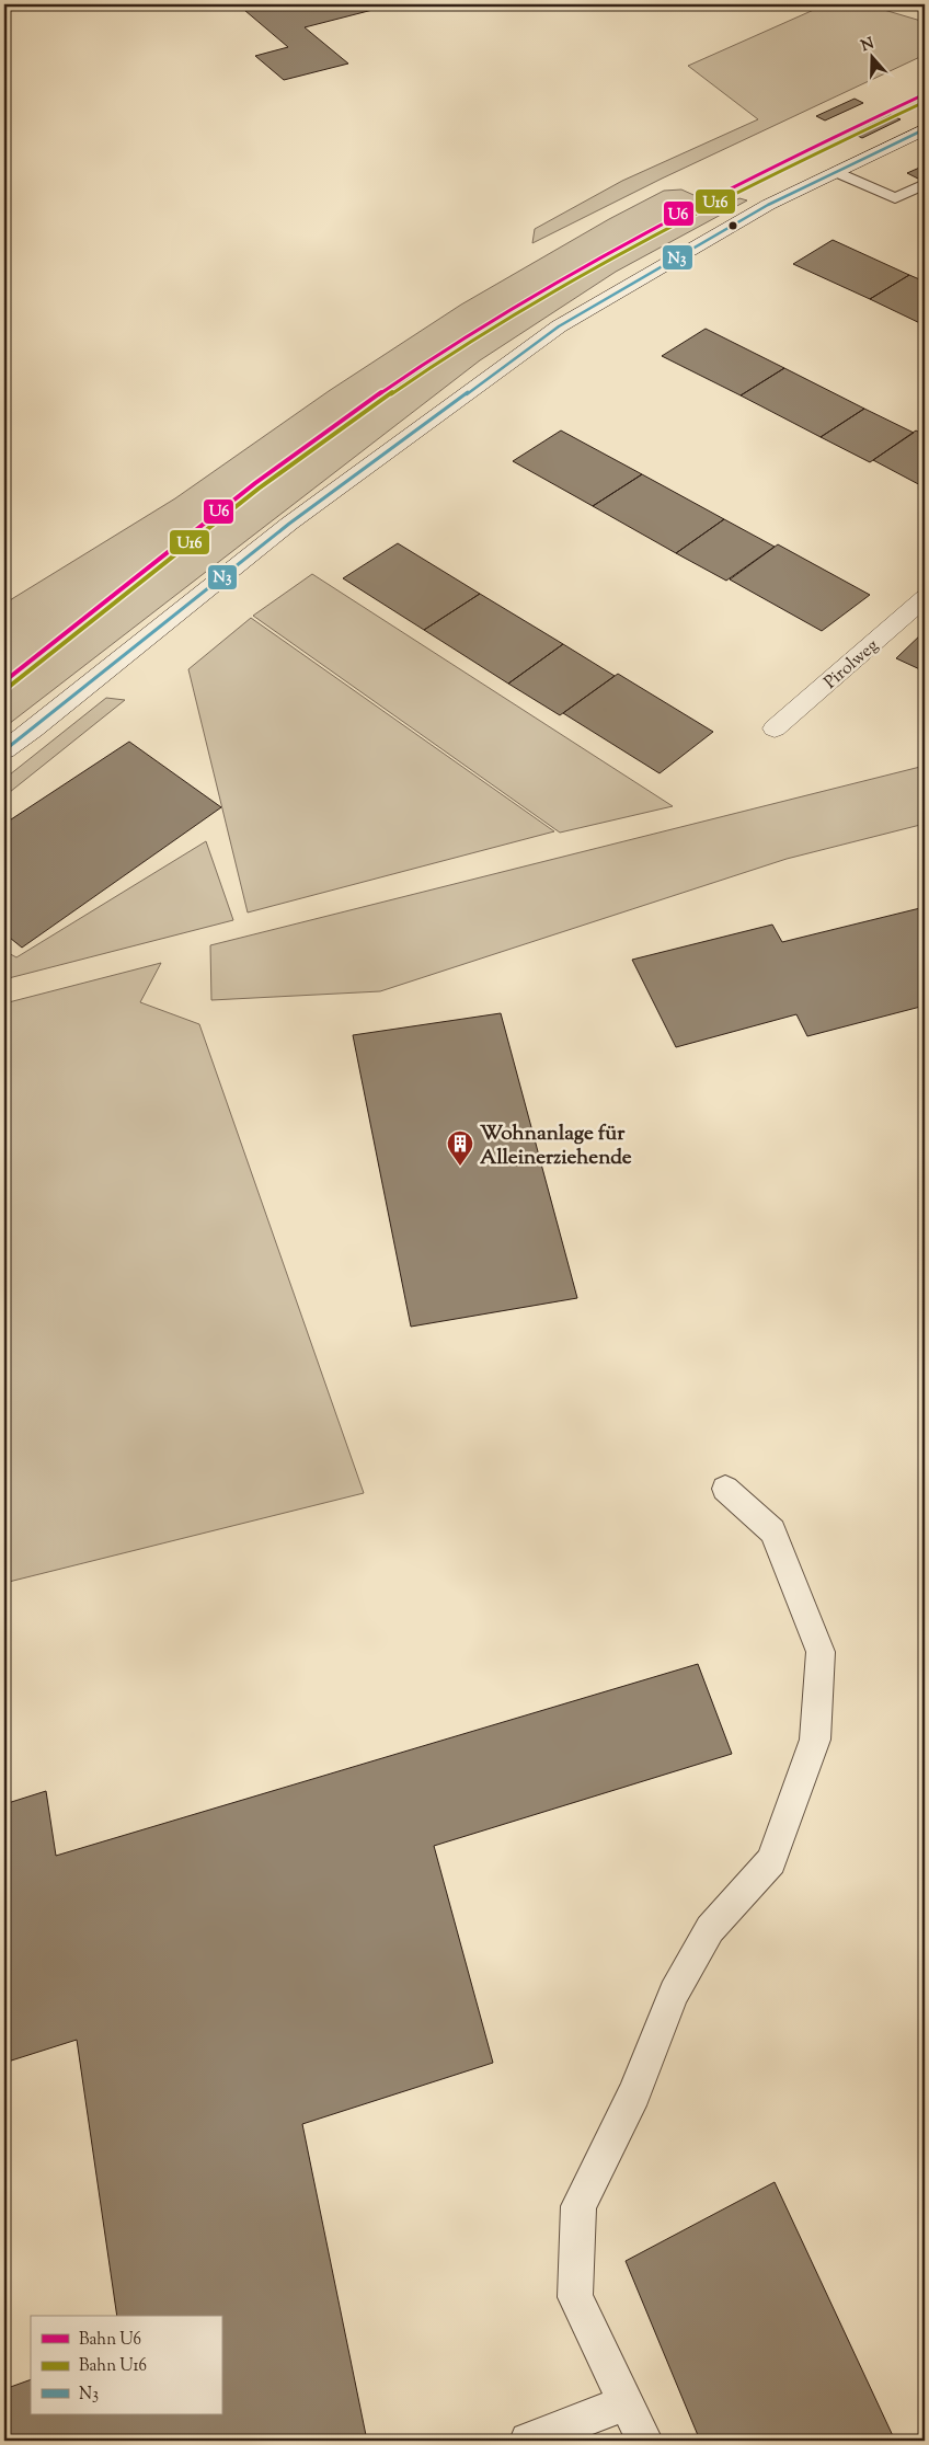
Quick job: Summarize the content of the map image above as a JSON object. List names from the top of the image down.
{
  "streets": {
    "main road": ["Pirolweg"]
  },
  "places": {
    "building": ["Wohnanlage für Alleinerziehende"]
  },
  "lines": ["rail line U6", "rail line U16", "transit line N3"],
  "legend": ["Bahn U6", "Bahn U16", "N3"],
  "north": "top"
}
